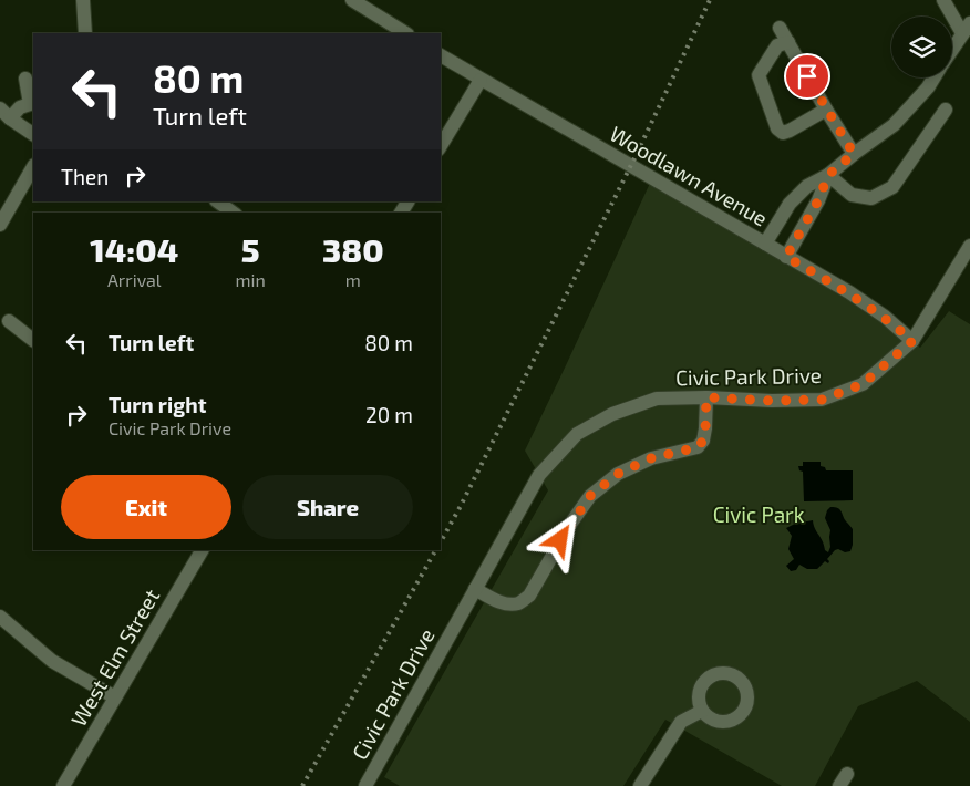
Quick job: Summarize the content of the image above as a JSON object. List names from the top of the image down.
{
  "streets": {
    "street": ["Woodlawn Avenue", "Civic Park Drive", "West Elm Street"]
  },
  "crossings": [
    ["Woodlawn Avenue", "Civic Park Drive"]
  ],
  "parks": ["Civic Park"],
  "page": {
    "turn": ["80 m", "Turn left"],
    "then": "Then",
    "eta": [
      "14:04",
      "Arrival",
      "5",
      "min",
      "380",
      "m"
    ],
    "list": [
      {
        "name": "Turn left",
        "value": "80 m"
      },
      {
        "name": "Turn right",
        "note": "Civic Park Drive",
        "value": "20 m"
      }
    ],
    "buttons": ["Exit", "Share"]
  }
}
